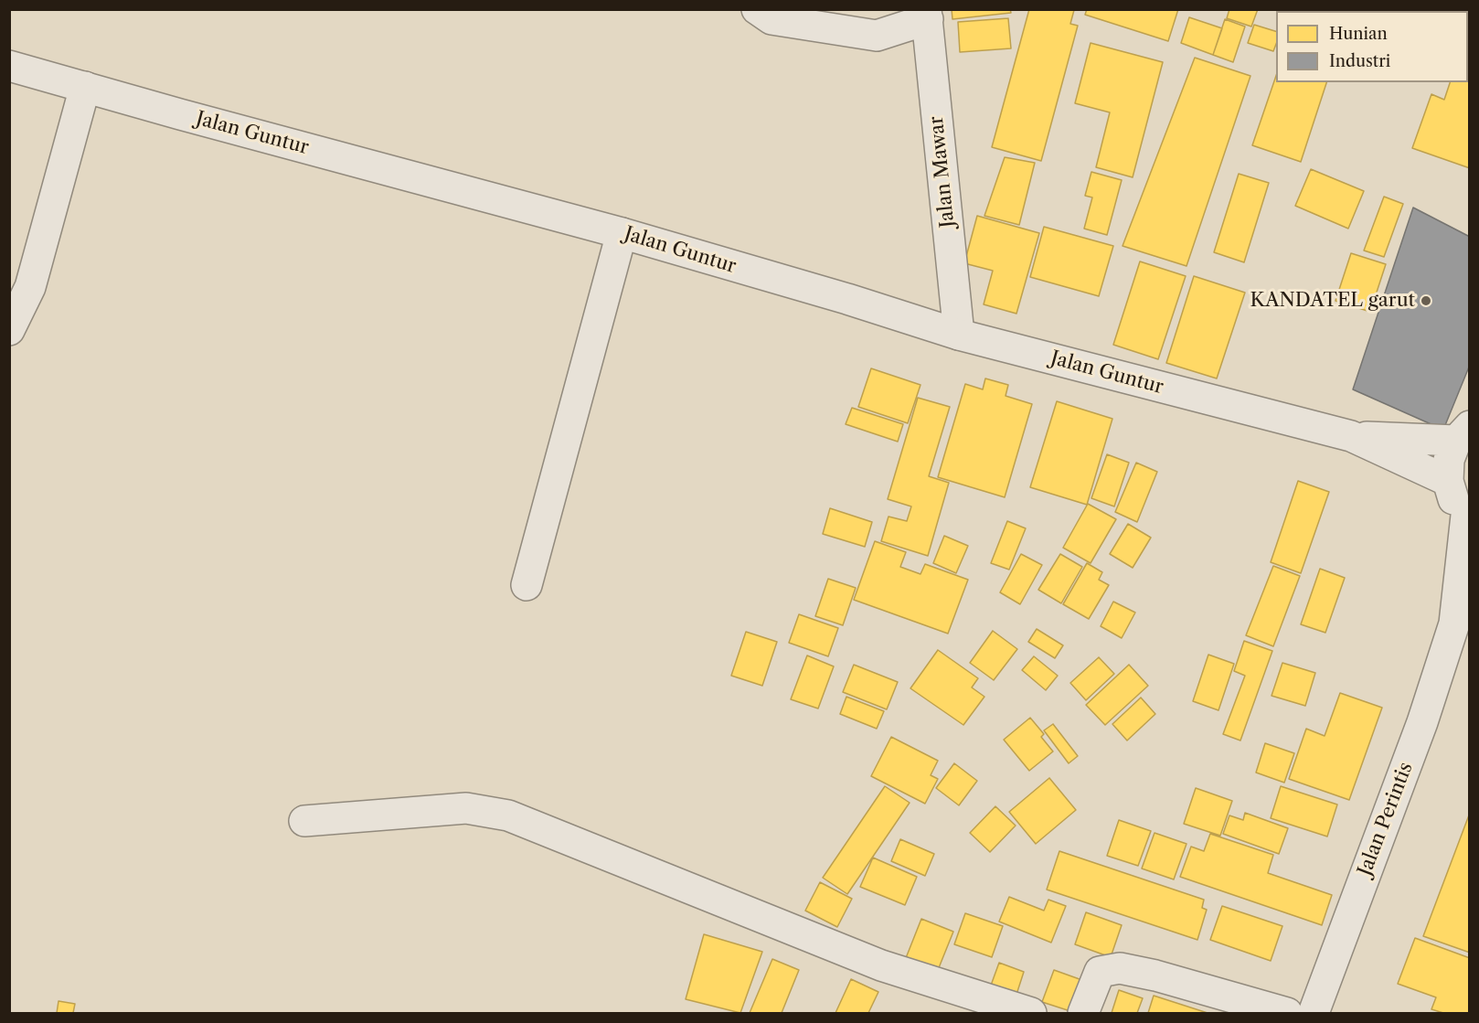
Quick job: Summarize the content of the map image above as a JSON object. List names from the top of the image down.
{
  "streets": {
    "street": ["Jalan Guntur", "Jalan Mawar", "Jalan Perintis"]
  },
  "crossings": [
    ["Jalan Guntur", "Jalan Mawar"]
  ],
  "places": ["KANDATEL garut"],
  "legend": ["Hunian", "Industri"]
}
